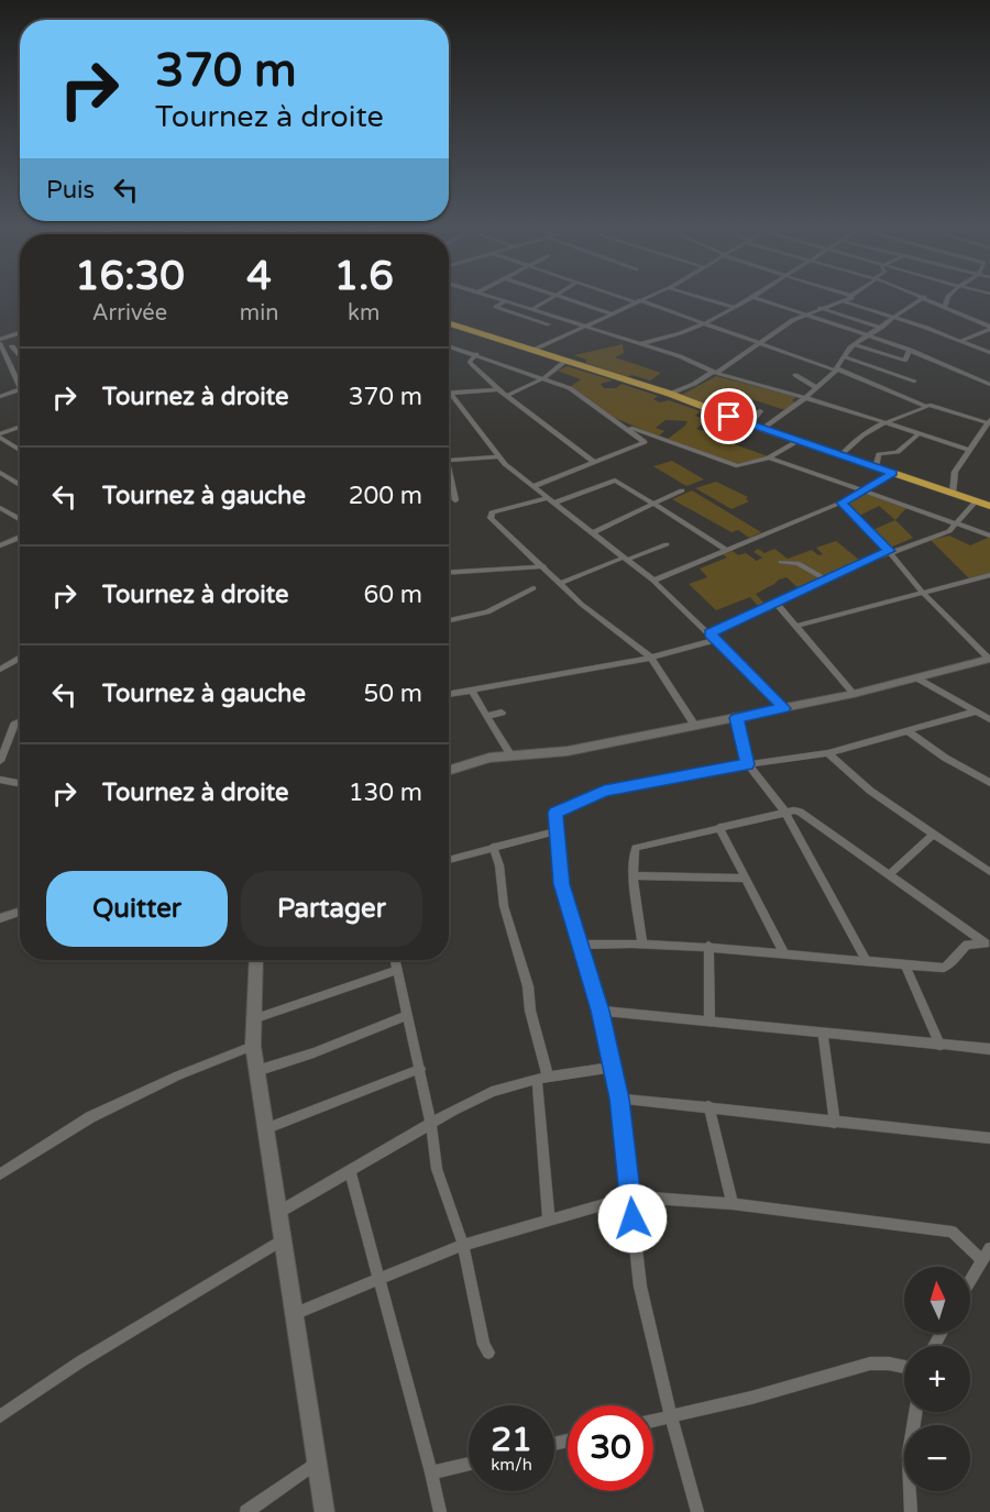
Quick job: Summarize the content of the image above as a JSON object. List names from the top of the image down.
{
  "north": "top",
  "page": {
    "turn": ["370 m", "Tournez à droite"],
    "then": "Puis",
    "eta": [
      "16:30",
      "Arrivée",
      "4",
      "min",
      "1.6",
      "km"
    ],
    "list": [
      {
        "name": "Tournez à droite",
        "value": "370 m"
      },
      {
        "name": "Tournez à gauche",
        "value": "200 m"
      },
      {
        "name": "Tournez à droite",
        "value": "60 m"
      },
      {
        "name": "Tournez à gauche",
        "value": "50 m"
      },
      {
        "name": "Tournez à droite",
        "value": "130 m"
      }
    ],
    "buttons": ["Quitter", "Partager"],
    "map_buttons": ["+", "−"],
    "speed": "21 km/h",
    "limit": "30"
  }
}
